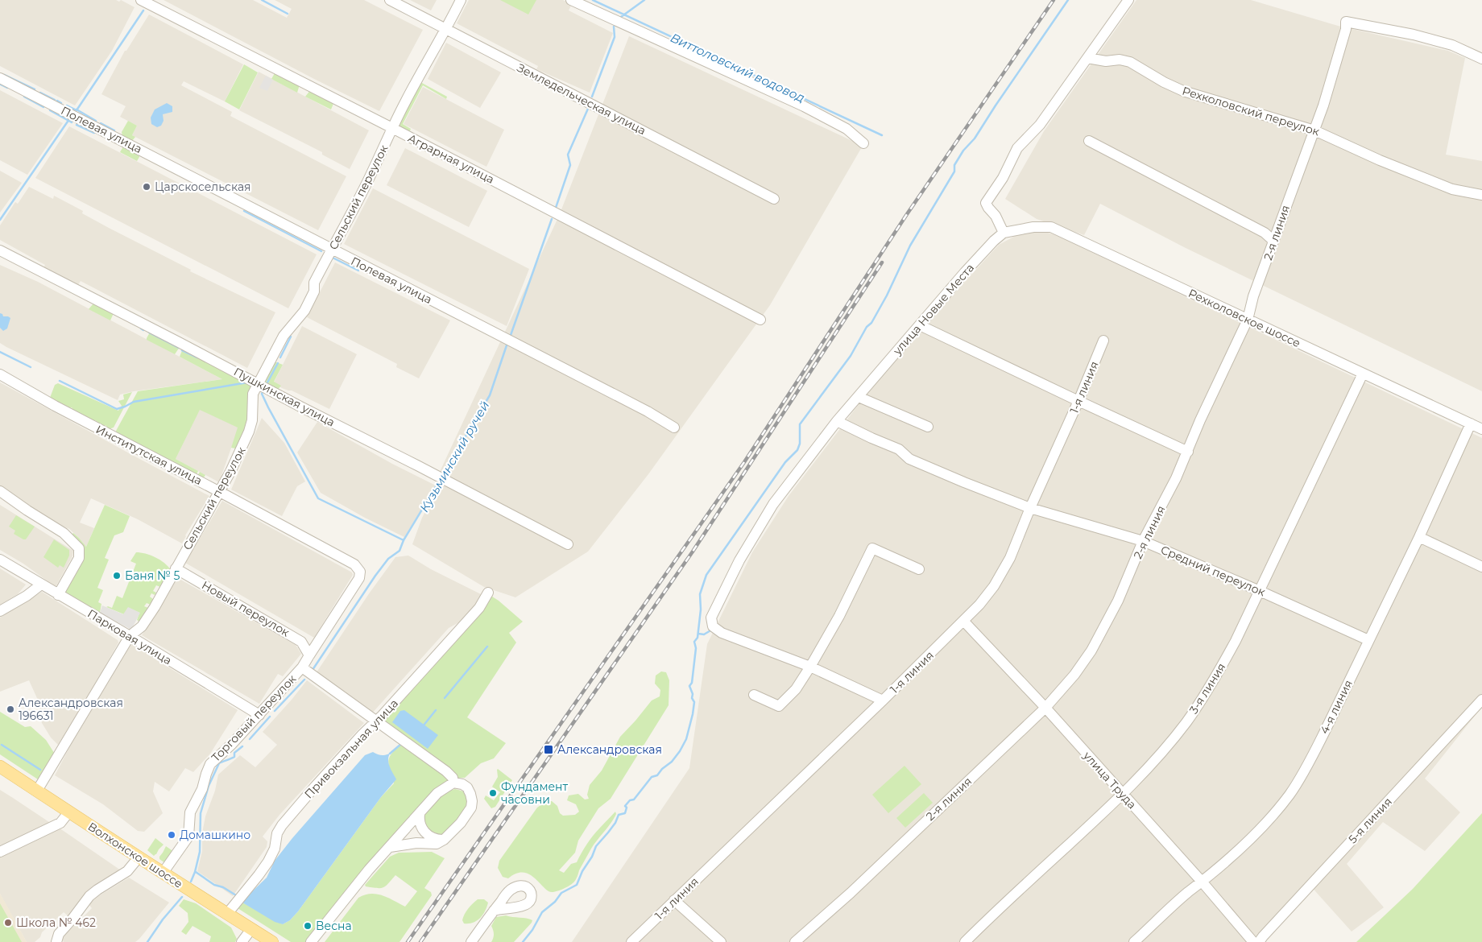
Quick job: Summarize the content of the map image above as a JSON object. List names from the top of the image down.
{
  "streets": {
    "main road": ["Волхонское шоссе"],
    "street": [
      "Земледельческая улица",
      "Рехколовский переулок",
      "Полевая улица",
      "Аграрная улица",
      "Сельский переулок",
      "2-я линия",
      "улица Новые Места",
      "Рехколовское шоссе",
      "1-я линия",
      "Пушкинская улица",
      "Институтская улица",
      "Средний переулок",
      "Новый переулок",
      "Парковая улица",
      "3-я линия",
      "4-я линия",
      "Торговый переулок",
      "Привокзальная улица",
      "улица Труда",
      "5-я линия"
    ]
  },
  "crossings": [
    ["Земледельческая улица", "Сельский переулок"],
    ["Рехколовский переулок", "2-я линия"],
    ["Полевая улица", "Сельский переулок"],
    ["Аграрная улица", "Сельский переулок"],
    ["Сельский переулок", "Пушкинская улица"],
    ["Сельский переулок", "Институтская улица"],
    ["Сельский переулок", "Новый переулок"],
    ["Сельский переулок", "Парковая улица"],
    ["Сельский переулок", "Волхонское шоссе"],
    ["2-я линия", "Рехколовское шоссе"],
    ["2-я линия", "Средний переулок"],
    ["2-я линия", "улица Труда"],
    ["улица Новые Места", "Рехколовское шоссе"],
    ["улица Новые Места", "Средний переулок"],
    ["Рехколовское шоссе", "3-я линия"],
    ["Рехколовское шоссе", "4-я линия"],
    ["1-я линия", "Средний переулок"],
    ["1-я линия", "улица Труда"],
    ["Институтская улица", "Торговый переулок"],
    ["Средний переулок", "3-я линия"],
    ["Средний переулок", "4-я линия"],
    ["Новый переулок", "Торговый переулок"],
    ["Парковая улица", "Торговый переулок"],
    ["3-я линия", "улица Труда"],
    ["4-я линия", "улица Труда"],
    ["Торговый переулок", "Волхонское шоссе"],
    ["Привокзальная улица", "Волхонское шоссе"]
  ],
  "water": ["Виттоловский водовод", "Кузьминский ручей"],
  "places": {
    "other": [
      "Царскосельская",
      "Баня № 5",
      "Александровская 196631",
      "Фундамент часовни",
      "Домашкино",
      "Школа № 462",
      "Весна"
    ],
    "transit": ["Александровская"]
  }
}
